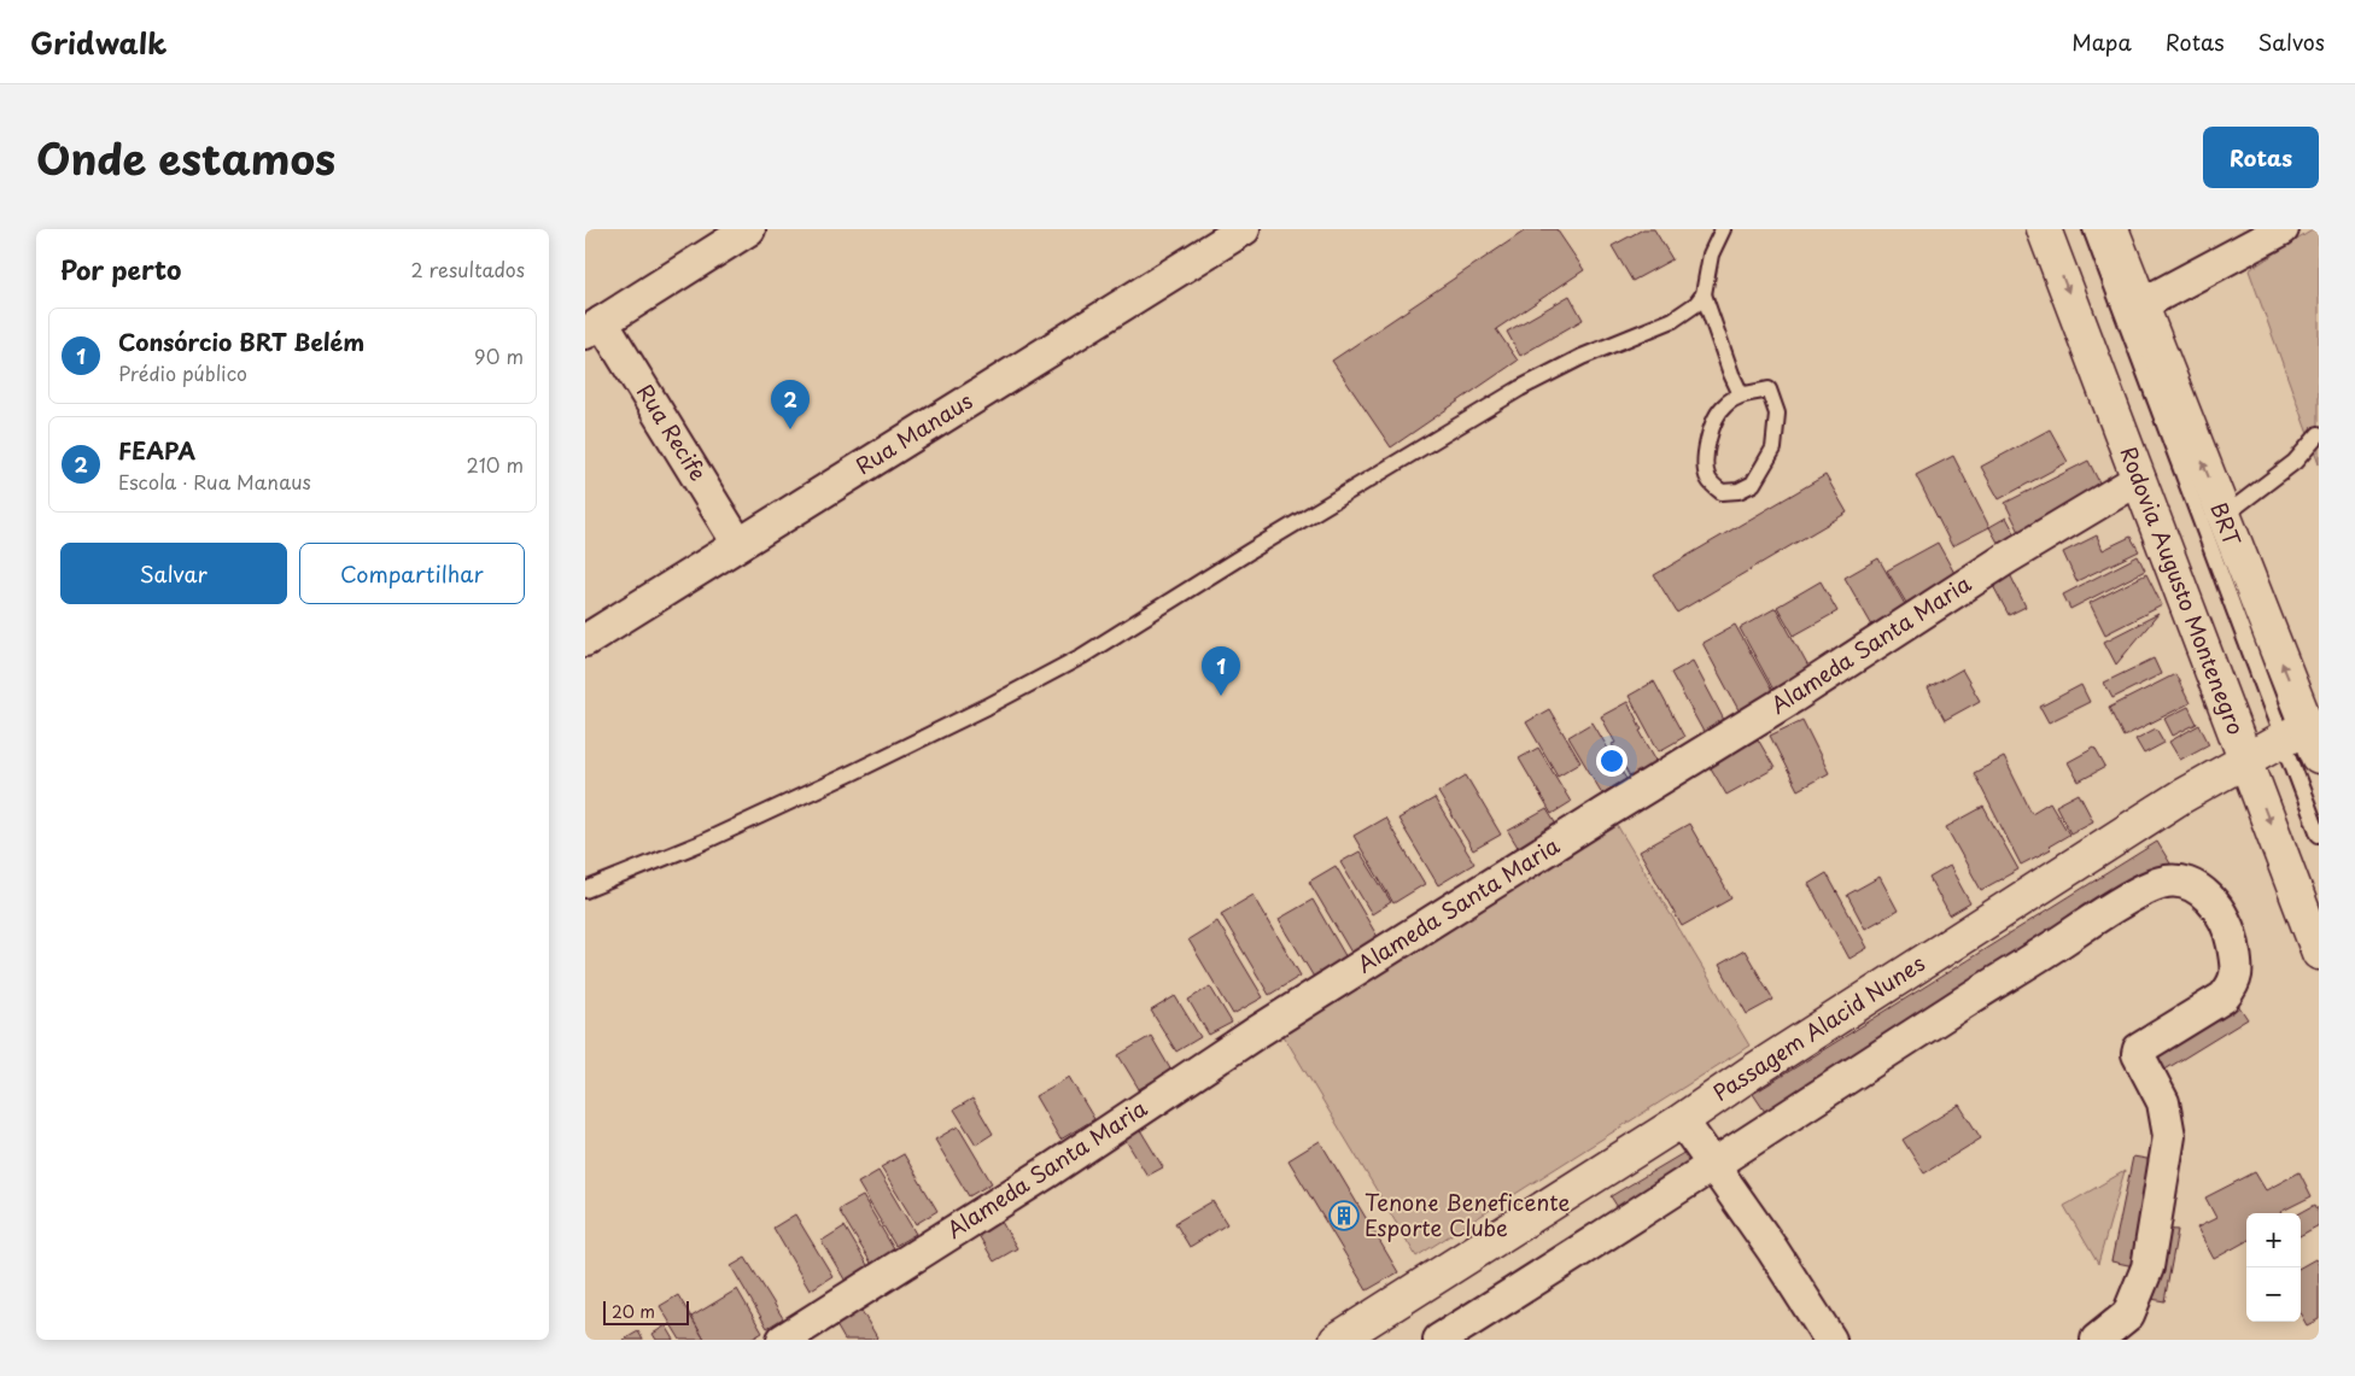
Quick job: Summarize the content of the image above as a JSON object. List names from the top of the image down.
{
  "streets": {
    "main road": ["Rodovia Augusto Montenegro", "Passagem Alacid Nunes"],
    "street": ["Rua Recife", "Rua Manaus", "Alameda Santa Maria"],
    "lane": ["BRT"]
  },
  "crossings": [
    ["Rua Recife", "Rua Manaus"],
    ["BRT", "Passagem Alacid Nunes"],
    ["Rodovia Augusto Montenegro", "Alameda Santa Maria"],
    ["Rodovia Augusto Montenegro", "Passagem Alacid Nunes"]
  ],
  "places": {
    "building": ["Tenone Beneficente Esporte Clube"]
  },
  "scale_bar": "20 m",
  "page": {
    "header": "Gridwalk",
    "nav": ["Mapa", "Rotas", "Salvos"],
    "title": "Onde estamos",
    "buttons": [
      "Rotas",
      ["Salvar", "Compartilhar"]
    ],
    "heading": ["Por perto", "2 resultados"],
    "list": [
      {
        "mark": "1",
        "name": "Consórcio BRT Belém",
        "note": "Prédio público",
        "value": "90 m"
      },
      {
        "mark": "2",
        "name": "FEAPA",
        "note": "Escola · Rua Manaus",
        "value": "210 m"
      }
    ],
    "pins": ["2", "1"],
    "map_buttons": ["+", "−"],
    "scale": "20 m"
  }
}
